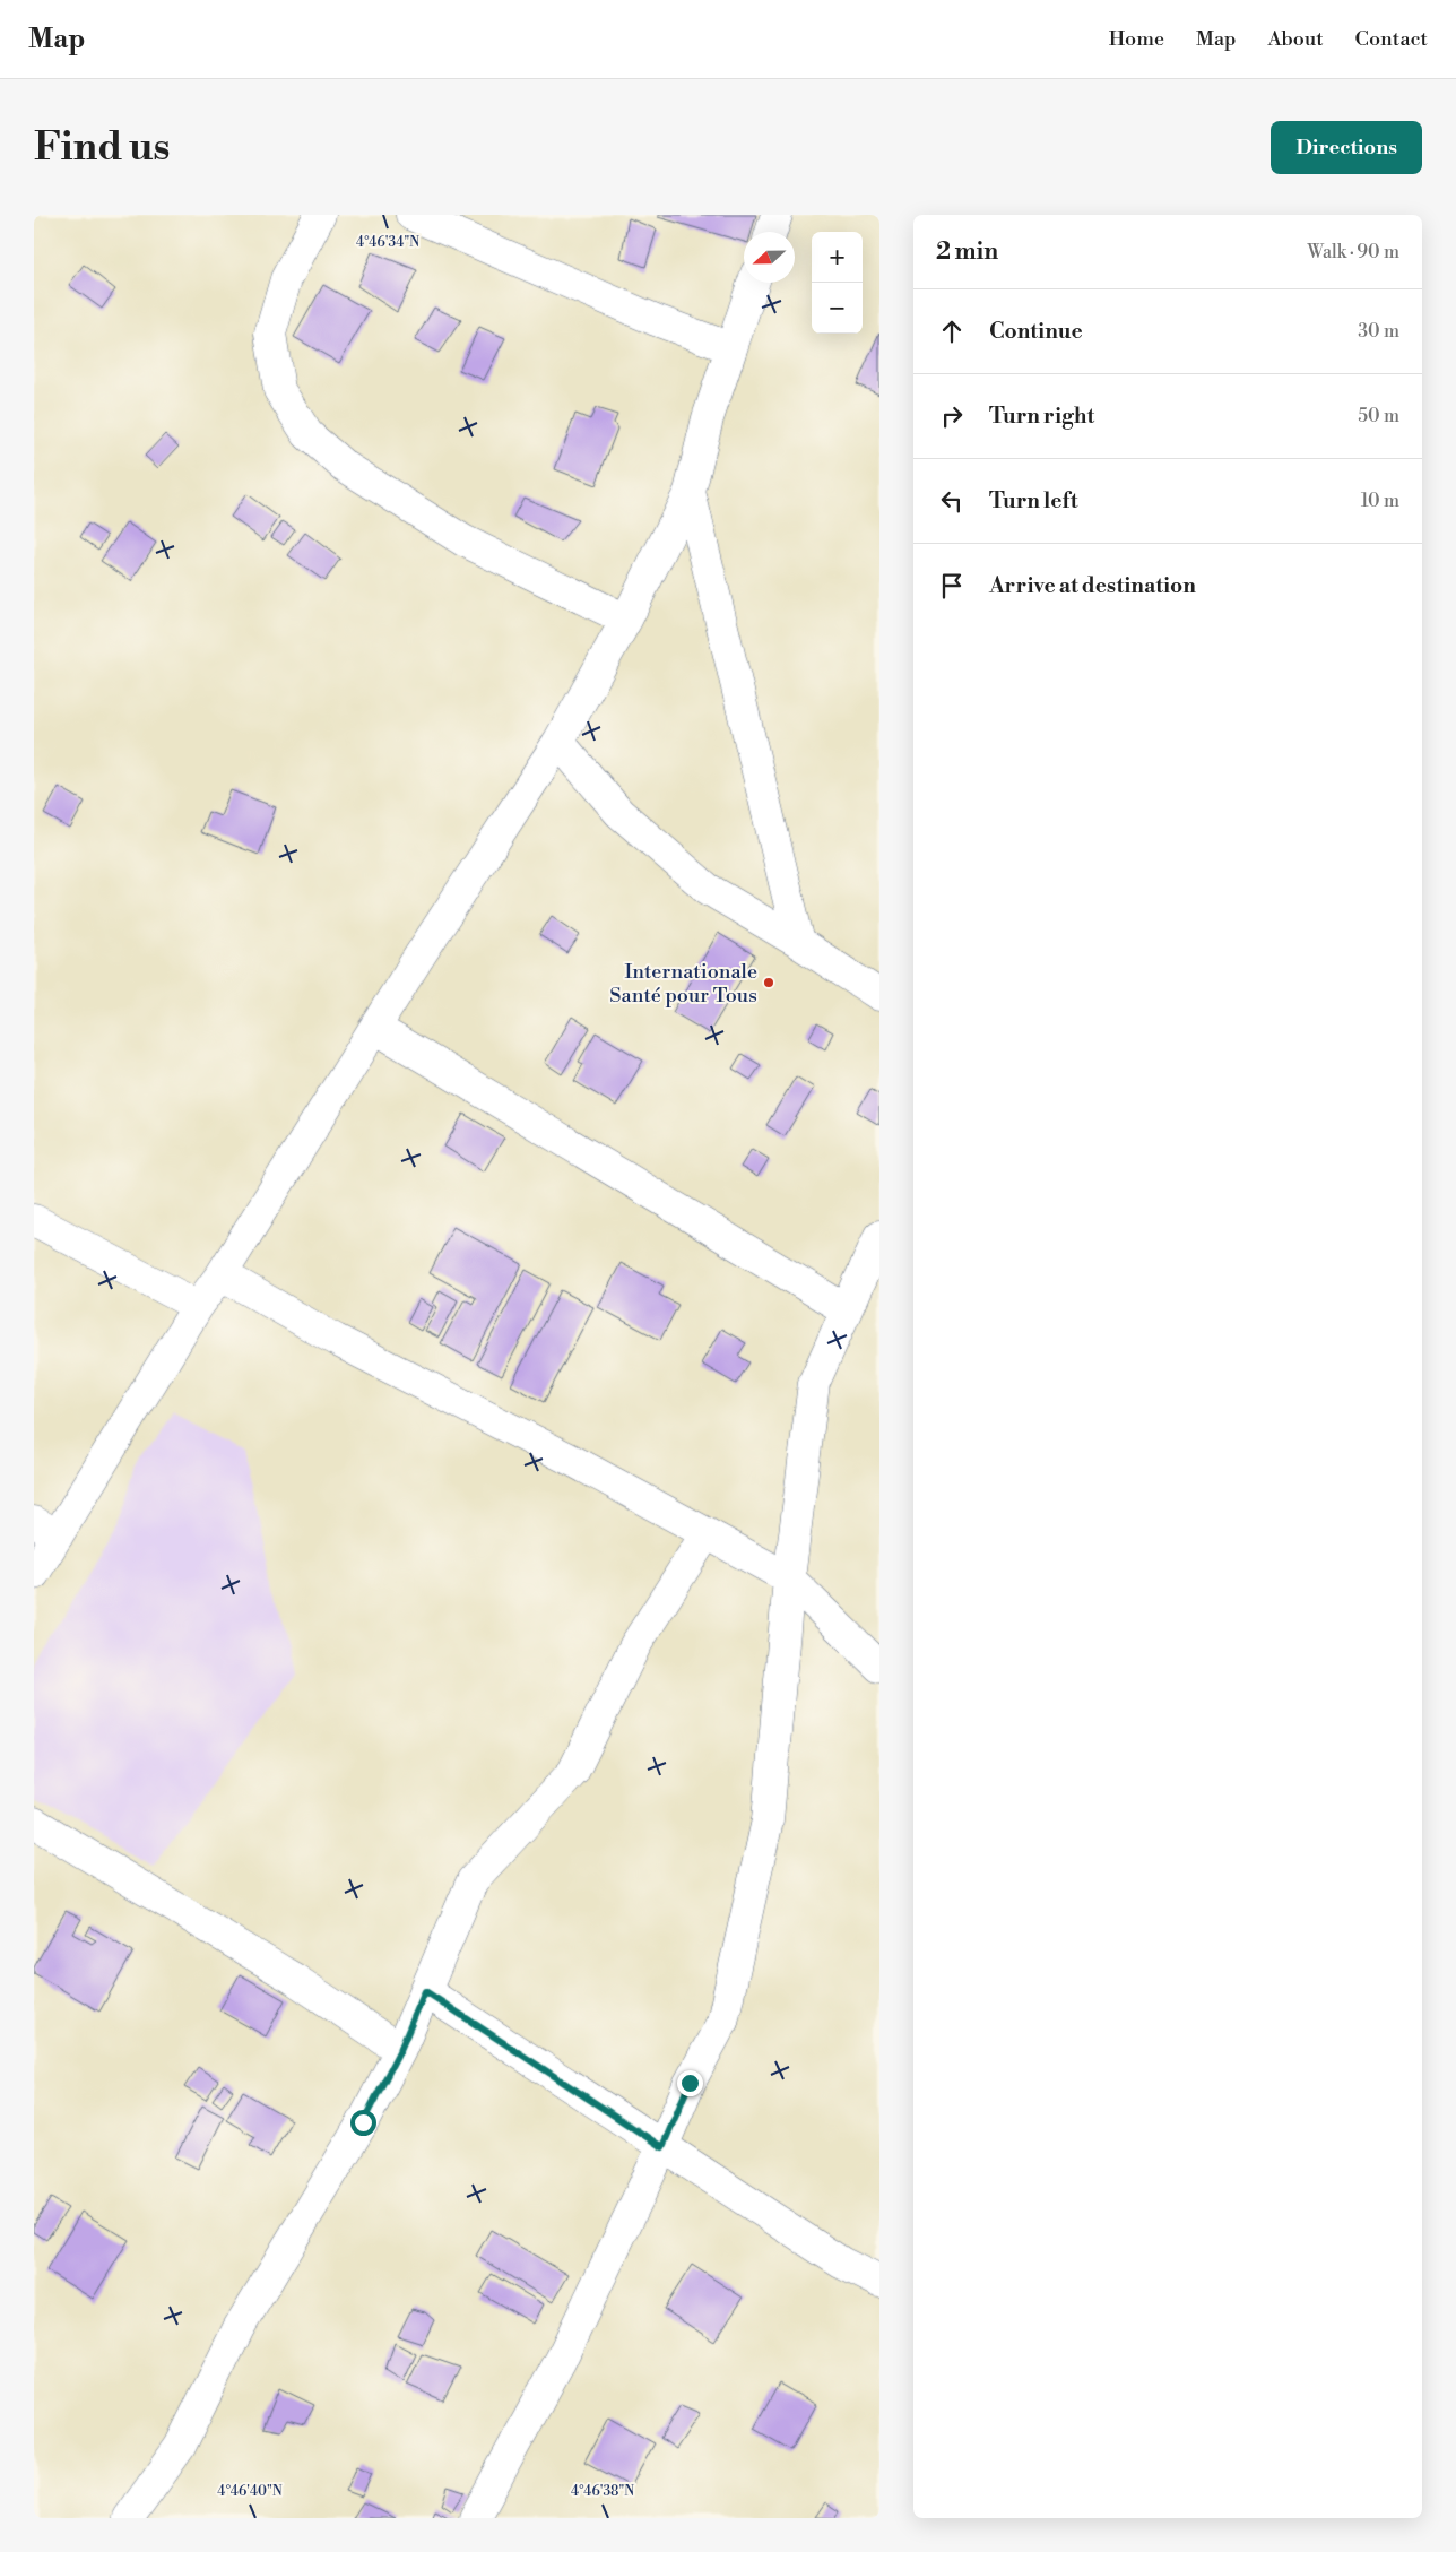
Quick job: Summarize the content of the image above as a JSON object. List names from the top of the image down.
{
  "places": ["Internationale Santé pour Tous"],
  "north": "left",
  "page": {
    "header": "Map",
    "nav": [
      "Home",
      "Map",
      "About",
      "Contact"
    ],
    "buttons": "Directions",
    "title": "Find us",
    "heading": ["2 min", "Walk · 90 m"],
    "map_buttons": ["+", "−"],
    "list": [
      ["Continue", "30 m"],
      ["Turn right", "50 m"],
      ["Turn left", "10 m"],
      "Arrive at destination"
    ]
  },
  "coordinates": ["4°46'34\"N", "4°46'40\"N", "4°46'38\"N"]
}
